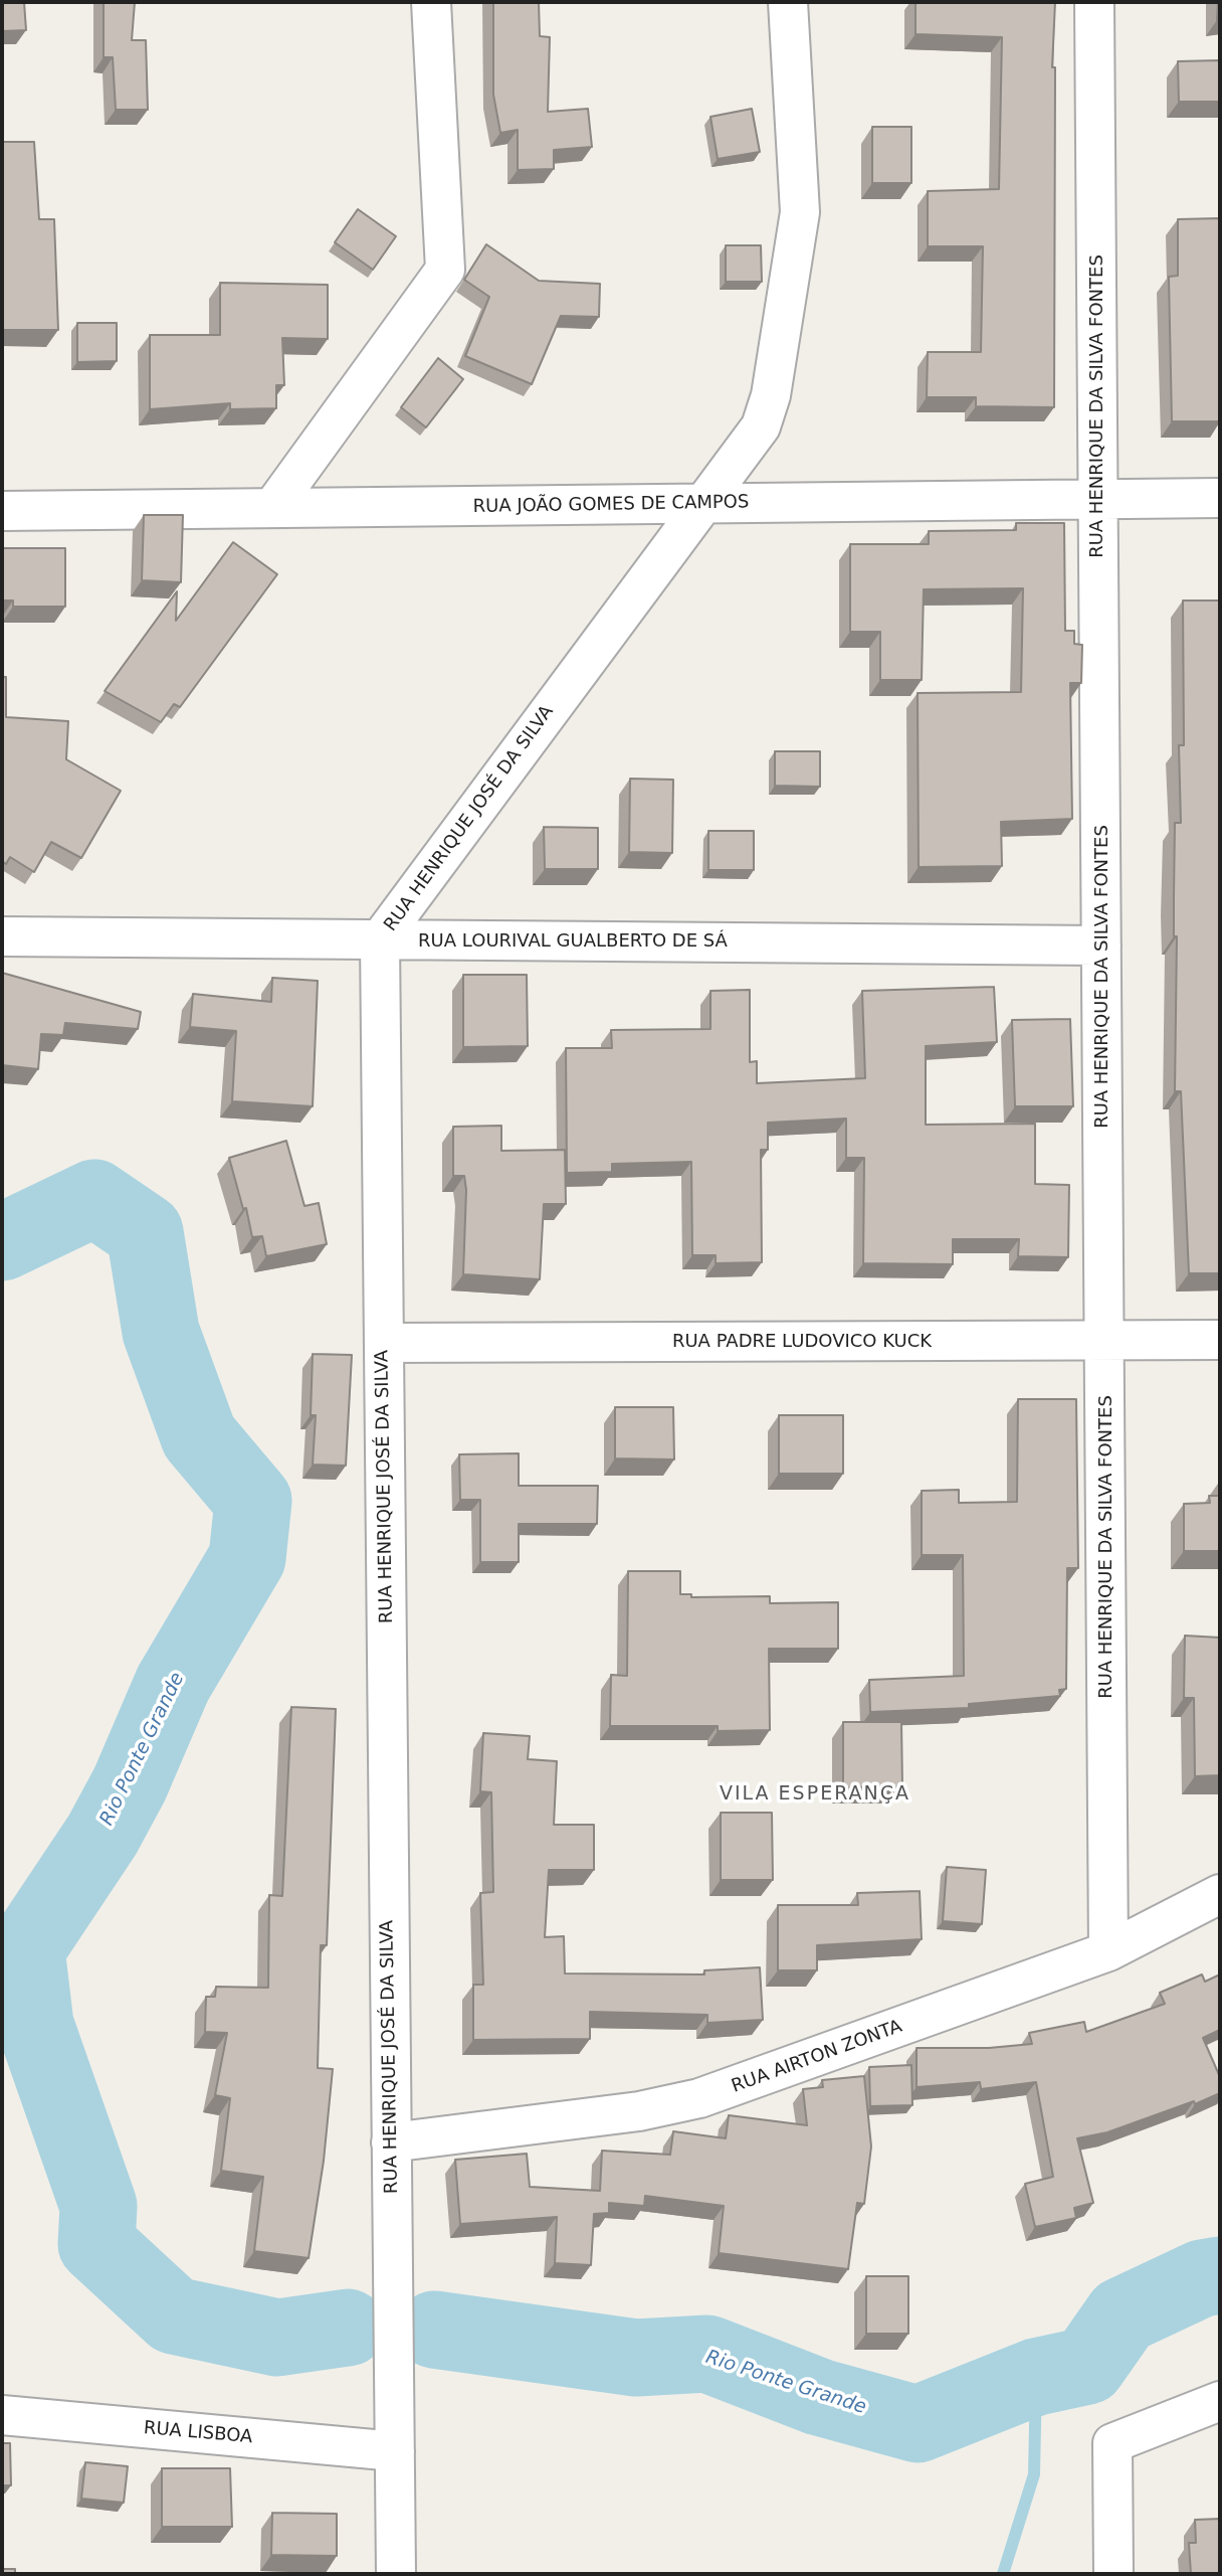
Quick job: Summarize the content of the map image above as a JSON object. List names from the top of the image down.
{
  "streets": {
    "street": [
      "RUA HENRIQUE DA SILVA FONTES",
      "RUA JOÃO GOMES DE CAMPOS",
      "RUA HENRIQUE JOSÉ DA SILVA",
      "RUA LOURIVAL GUALBERTO DE SÁ",
      "RUA PADRE LUDOVICO KUCK",
      "RUA AIRTON ZONTA",
      "RUA LISBOA"
    ]
  },
  "crossings": [
    ["RUA HENRIQUE DA SILVA FONTES", "RUA JOÃO GOMES DE CAMPOS"],
    ["RUA HENRIQUE DA SILVA FONTES", "RUA LOURIVAL GUALBERTO DE SÁ"],
    ["RUA HENRIQUE DA SILVA FONTES", "RUA PADRE LUDOVICO KUCK"],
    ["RUA HENRIQUE DA SILVA FONTES", "RUA AIRTON ZONTA"],
    ["RUA JOÃO GOMES DE CAMPOS", "RUA HENRIQUE JOSÉ DA SILVA"],
    ["RUA HENRIQUE JOSÉ DA SILVA", "RUA LOURIVAL GUALBERTO DE SÁ"],
    ["RUA HENRIQUE JOSÉ DA SILVA", "RUA PADRE LUDOVICO KUCK"],
    ["RUA HENRIQUE JOSÉ DA SILVA", "RUA AIRTON ZONTA"],
    ["RUA HENRIQUE JOSÉ DA SILVA", "RUA LISBOA"]
  ],
  "districts": ["VILA ESPERANÇA"],
  "water": ["Rio Ponte Grande"]
}
